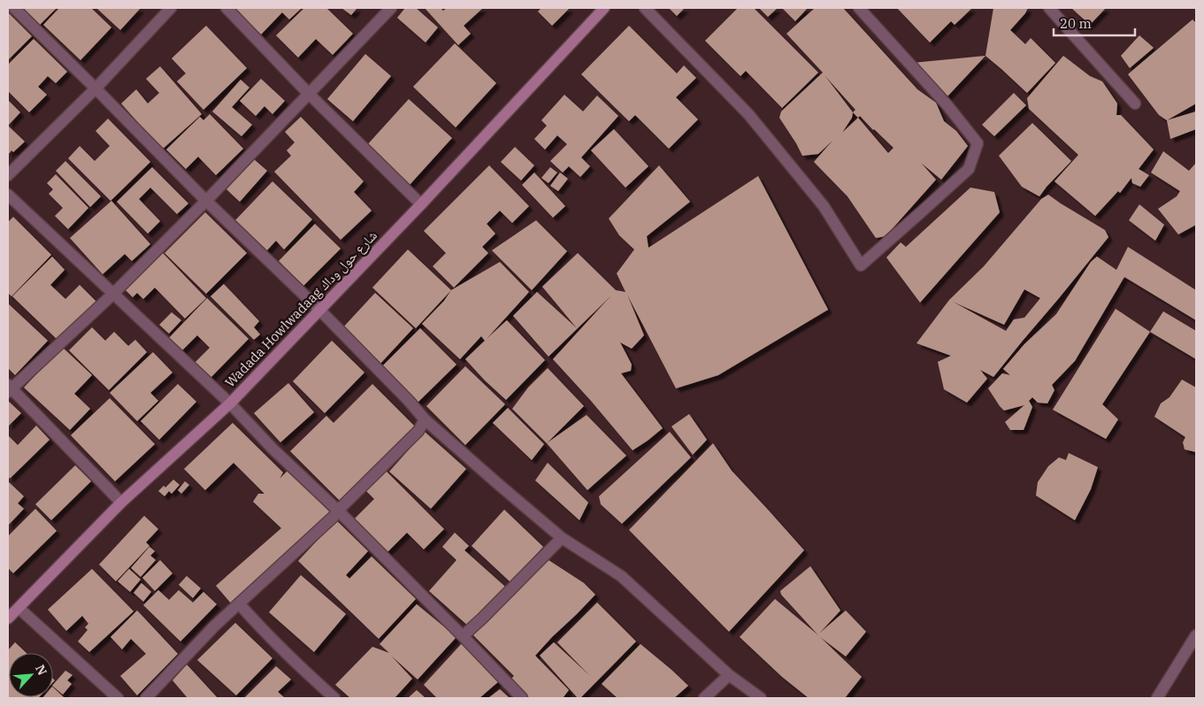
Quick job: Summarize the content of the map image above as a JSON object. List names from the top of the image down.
{
  "streets": {
    "street": ["Wadada Howlwadaag شارع حول وداك"]
  },
  "scale_bar": "20 m",
  "north": "top right"
}
